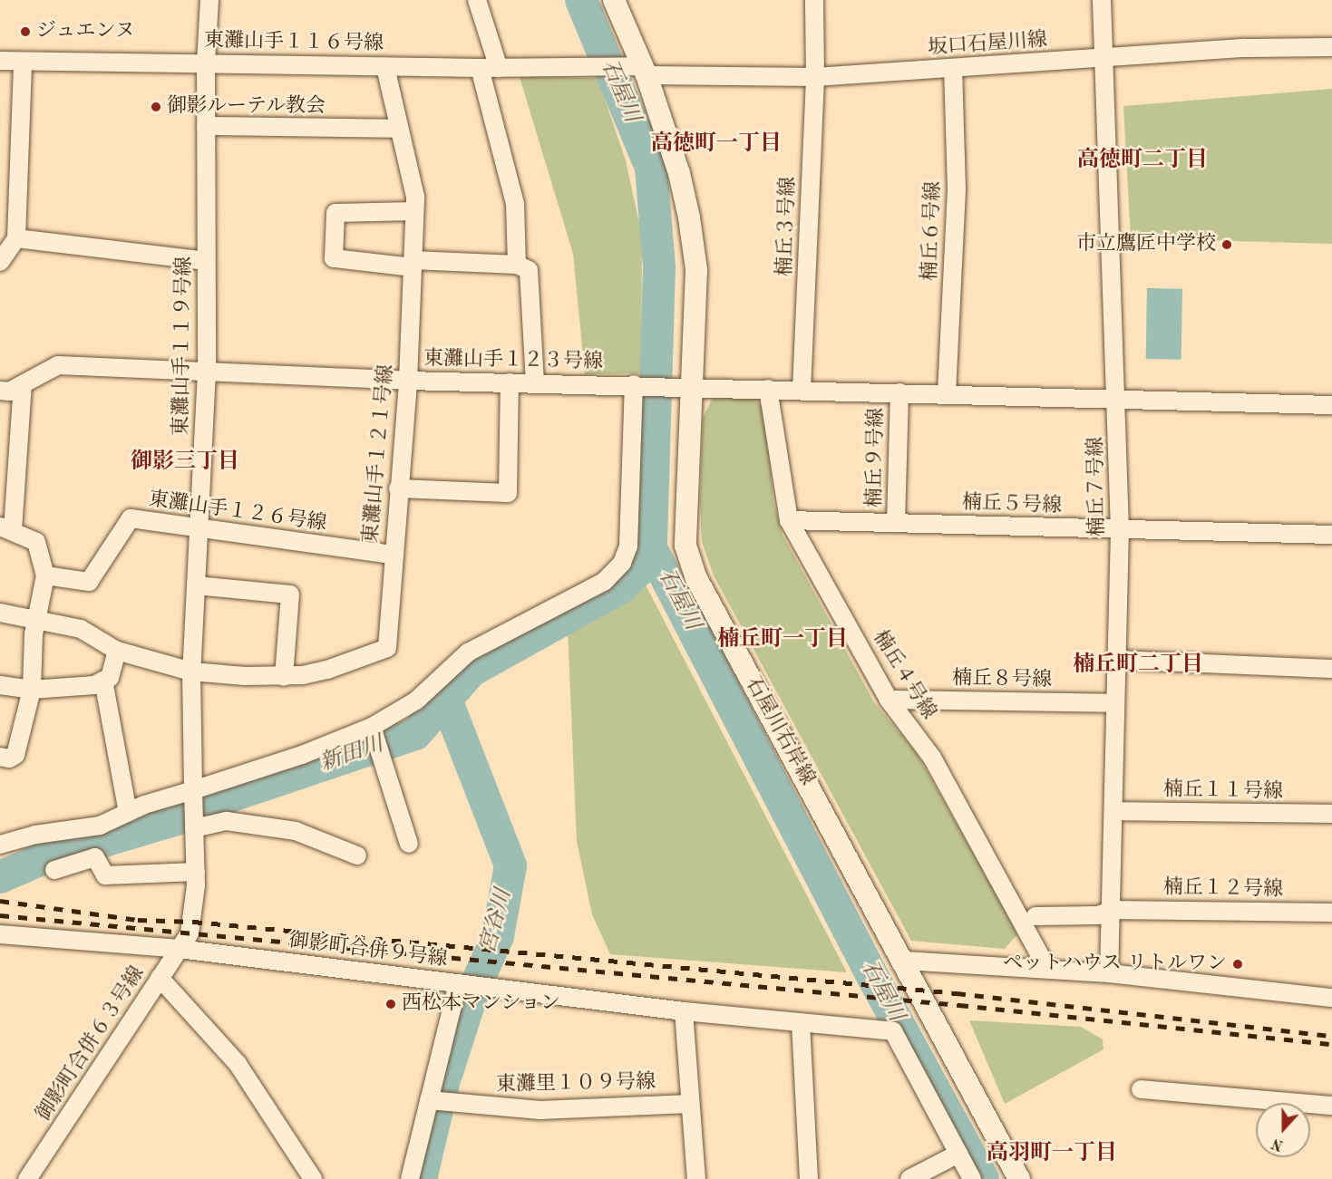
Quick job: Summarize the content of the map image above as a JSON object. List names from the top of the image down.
{
  "streets": {
    "street": [
      "東灘山手１１６号線",
      "坂口石屋川線",
      "楠丘３号線",
      "楠丘６号線",
      "東灘山手１１９号線",
      "東灘山手１２３号線",
      "東灘山手１２１号線",
      "楠丘９号線",
      "楠丘７号線",
      "楠丘５号線",
      "東灘山手１２６号線",
      "楠丘４号線",
      "楠丘８号線",
      "石屋川右岸線",
      "楠丘１１号線",
      "楠丘１２号線",
      "御影町合併９号線",
      "御影町合併６３号線",
      "東灘里１０９号線"
    ]
  },
  "crossings": [
    ["東灘山手１１６号線", "坂口石屋川線"],
    ["東灘山手１１６号線", "東灘山手１１９号線"],
    ["東灘山手１１６号線", "東灘山手１２１号線"],
    ["坂口石屋川線", "楠丘３号線"],
    ["坂口石屋川線", "楠丘６号線"],
    ["坂口石屋川線", "楠丘７号線"],
    ["坂口石屋川線", "石屋川右岸線"],
    ["楠丘３号線", "東灘山手１２３号線"],
    ["楠丘６号線", "東灘山手１２３号線"],
    ["東灘山手１１９号線", "東灘山手１２３号線"],
    ["東灘山手１１９号線", "東灘山手１２１号線"],
    ["東灘山手１１９号線", "東灘山手１２６号線"],
    ["東灘山手１１９号線", "御影町合併６３号線"],
    ["東灘山手１２３号線", "東灘山手１２１号線"],
    ["東灘山手１２３号線", "楠丘９号線"],
    ["東灘山手１２３号線", "楠丘７号線"],
    ["東灘山手１２３号線", "楠丘４号線"],
    ["東灘山手１２３号線", "石屋川右岸線"],
    ["東灘山手１２１号線", "東灘山手１２６号線"],
    ["楠丘９号線", "楠丘５号線"],
    ["楠丘７号線", "楠丘５号線"],
    ["楠丘７号線", "楠丘８号線"],
    ["楠丘７号線", "楠丘１１号線"],
    ["楠丘７号線", "楠丘１２号線"],
    ["楠丘５号線", "楠丘４号線"],
    ["楠丘４号線", "楠丘８号線"],
    ["御影町合併９号線", "御影町合併６３号線"]
  ],
  "districts": [
    "高徳町一丁目",
    "高徳町二丁目",
    "御影三丁目",
    "楠丘町一丁目",
    "楠丘町二丁目",
    "高羽町一丁目"
  ],
  "water": ["石屋川", "新田川", "宮谷川"],
  "places": [
    "ジュエンヌ",
    "御影ルーテル教会",
    "市立鷹匠中学校",
    "ペットハウス リトルワン",
    "西松本マンション"
  ],
  "north": "bottom"
}
